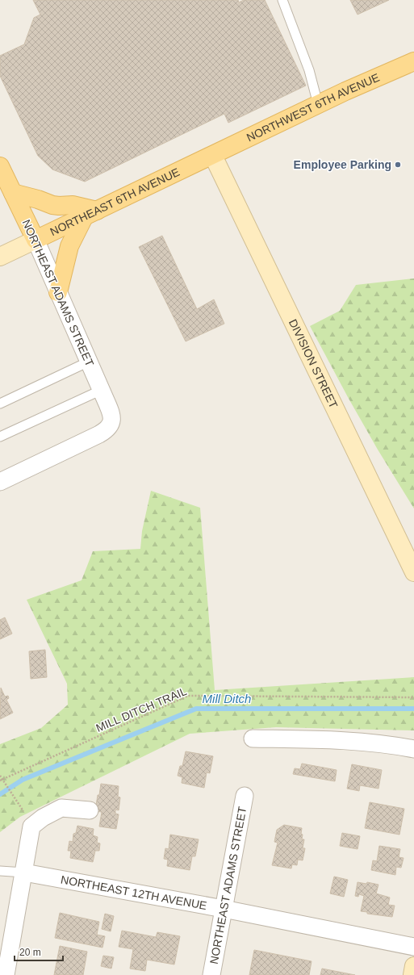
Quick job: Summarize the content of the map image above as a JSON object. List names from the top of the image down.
{
  "streets": {
    "main road": ["NORTHWEST 6TH AVENUE", "NORTHEAST 6TH AVENUE", "NORTHEAST ADAMS STREET"],
    "street": ["DIVISION STREET", "NORTHEAST 12TH AVENUE"],
    "path": ["MILL DITCH TRAIL"]
  },
  "crossings": [
    ["NORTHWEST 6TH AVENUE", "NORTHEAST 6TH AVENUE"],
    ["NORTHWEST 6TH AVENUE", "DIVISION STREET"],
    ["NORTHEAST 6TH AVENUE", "NORTHEAST ADAMS STREET"],
    ["NORTHEAST 6TH AVENUE", "DIVISION STREET"],
    ["NORTHEAST ADAMS STREET", "NORTHEAST 12TH AVENUE"]
  ],
  "water": ["Mill Ditch"],
  "places": ["Employee Parking"],
  "scale_bar": "20 m"
}
